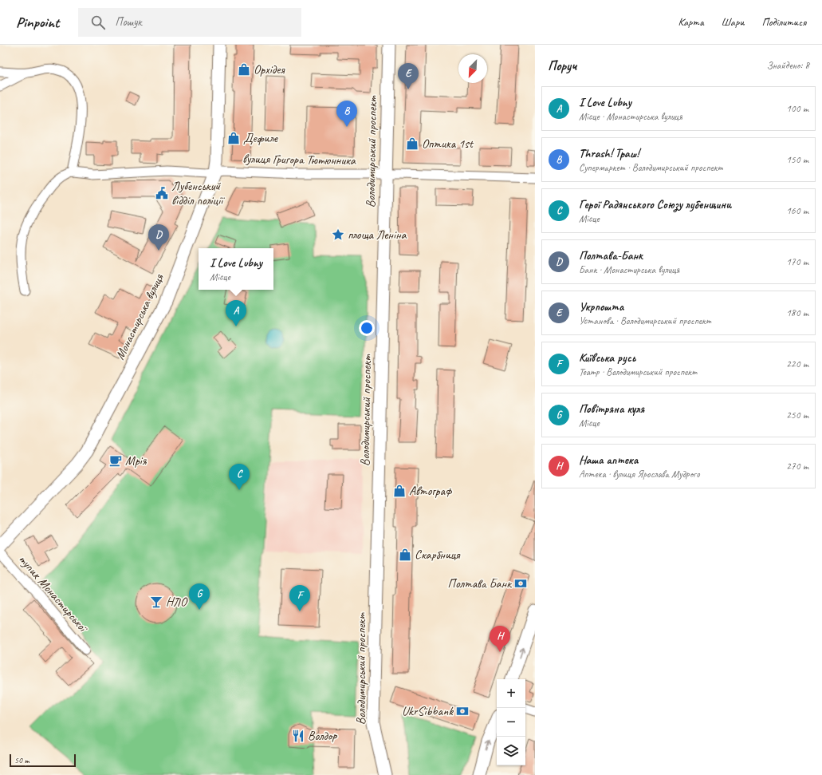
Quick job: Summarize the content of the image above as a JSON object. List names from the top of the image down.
{
  "streets": {
    "main road": ["Володимирський проспект", "Монастирська вулиця"],
    "street": ["вулиця Григора Тютюнника", "тупик Монастирської"]
  },
  "crossings": [
    ["Володимирський проспект", "вулиця Григора Тютюнника"],
    ["вулиця Григора Тютюнника", "Монастирська вулиця"]
  ],
  "places": {
    "shop": [
      "Орхідея",
      "Дефиле",
      "Оптика 1st",
      "Автограф",
      "Скарбниця"
    ],
    "public building": ["Лубенський відділ поліції"],
    "place": ["площа Леніна"],
    "cafe": ["Мрія"],
    "bank": ["Полтава Банк", "UkrSibbank"],
    "bar": ["НЛО"],
    "restaurant": ["Волдор"]
  },
  "scale_bar": "50 m",
  "north": "bottom left",
  "page": {
    "header": "Pinpoint",
    "search": "Пошук",
    "nav": ["Карта", "Шари", "Поділитися"],
    "heading": ["Поруч", "Знайдено: 8"],
    "pins": [
      "E",
      "B",
      "D",
      "A",
      "C",
      "G",
      "F",
      "H"
    ],
    "list": [
      {
        "mark": "A",
        "name": "I Love Lubny",
        "note": "Місце · Монастирська вулиця",
        "value": "100 m"
      },
      {
        "mark": "B",
        "name": "Thrash! Траш!",
        "note": "Супермаркет · Володимирський проспект",
        "value": "150 m"
      },
      {
        "mark": "C",
        "name": "Герої Радянського Союзу лубенщини",
        "note": "Місце",
        "value": "160 m"
      },
      {
        "mark": "D",
        "name": "Полтава-Банк",
        "note": "Банк · Монастирська вулиця",
        "value": "170 m"
      },
      {
        "mark": "E",
        "name": "Укрпошта",
        "note": "Установа · Володимирський проспект",
        "value": "180 m"
      },
      {
        "mark": "F",
        "name": "Київська русь",
        "note": "Театр · Володимирський проспект",
        "value": "220 m"
      },
      {
        "mark": "G",
        "name": "Повітряна куля",
        "note": "Місце",
        "value": "250 m"
      },
      {
        "mark": "H",
        "name": "Наша аптека",
        "note": "Аптека · вулиця Ярослава Мудрого",
        "value": "270 m"
      }
    ],
    "popup": ["I Love Lubny", "Місце"],
    "map_buttons": ["+", "−"],
    "scale": "50 m"
  }
}
